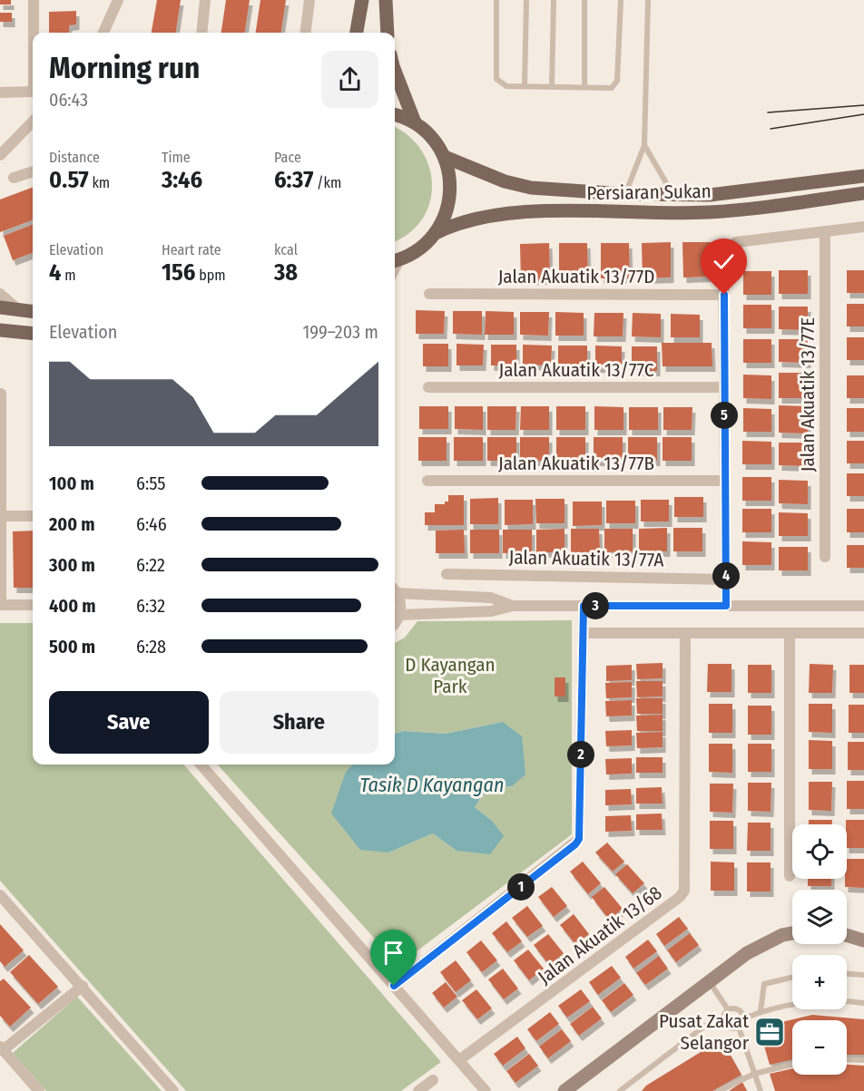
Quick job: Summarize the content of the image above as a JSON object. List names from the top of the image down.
{
  "streets": {
    "main road": ["Persiaran Sukan"],
    "street": [
      "Jalan Akuatik 13/77D",
      "Jalan Akuatik 13/77C",
      "Jalan Akuatik 13/77E",
      "Jalan Akuatik 13/77B",
      "Jalan Akuatik 13/77A",
      "Jalan Akuatik 13/68"
    ]
  },
  "water": ["Tasik D Kayangan"],
  "parks": ["D Kayangan Park"],
  "places": {
    "office": ["Pusat Zakat Selangor"]
  },
  "page": {
    "heading": ["Morning run", "06:43"],
    "stats": [
      ["Distance", "0.57 km"],
      ["Time", "3:46"],
      ["Pace", "6:37 /km"],
      ["Elevation", "4 m"],
      ["Heart rate", "156 bpm"],
      ["kcal", "38"]
    ],
    "chart": ["Elevation", "199–203 m"],
    "pins": [
      "5",
      "4",
      "3",
      "2",
      "1"
    ],
    "list": [
      {
        "name": "100 m",
        "note": "6:55"
      },
      {
        "name": "200 m",
        "note": "6:46"
      },
      {
        "name": "300 m",
        "note": "6:22"
      },
      {
        "name": "400 m",
        "note": "6:32"
      },
      {
        "name": "500 m",
        "note": "6:28"
      }
    ],
    "buttons": ["Save", "Share"],
    "map_buttons": ["+", "−"]
  }
}
